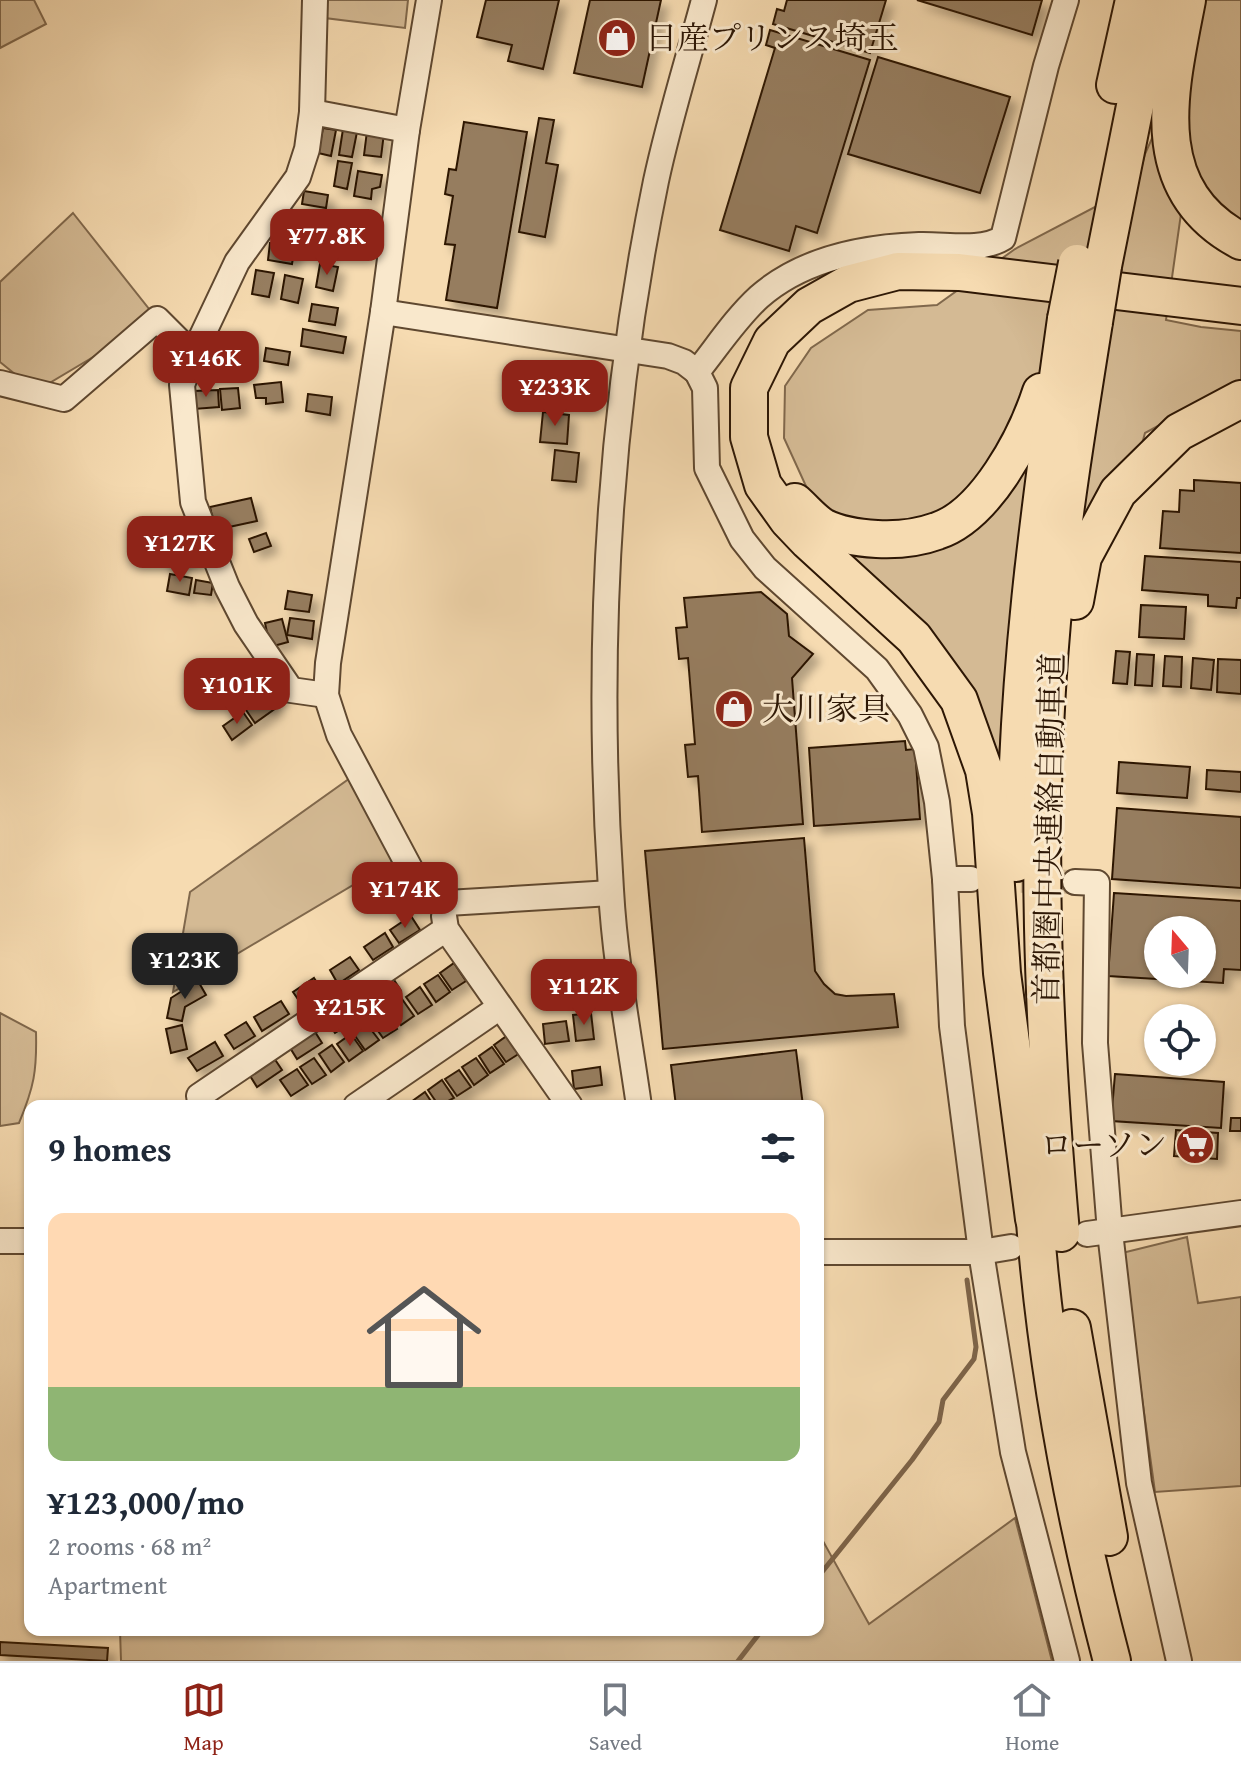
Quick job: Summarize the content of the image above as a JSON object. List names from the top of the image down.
{
  "streets": {
    "highway": ["首都圏中央連絡自動車道"]
  },
  "places": {
    "shop": ["日産プリンス埼玉", "大川家具"],
    "supermarket": ["ローソン"]
  },
  "north": "top",
  "page": {
    "price": [
      "¥77.8K",
      "¥146K",
      "¥233K",
      "¥127K",
      "¥101K",
      "¥174K",
      "¥123K",
      "¥112K",
      "¥215K"
    ],
    "heading": "9 homes",
    "list": [
      {
        "name": "¥123,000/mo",
        "note": "2 rooms · 68 m² · Apartment"
      }
    ],
    "tabs": ["Map", "Saved", "Home"]
  }
}
